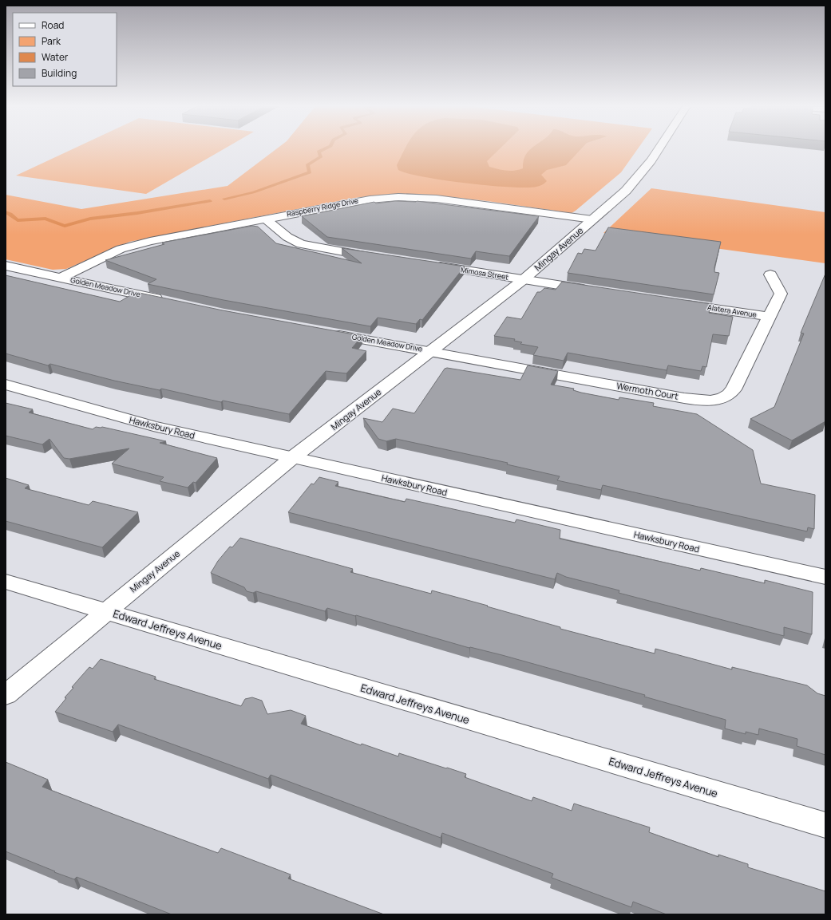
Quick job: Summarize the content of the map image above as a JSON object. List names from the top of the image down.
{
  "streets": {
    "street": [
      "Raspberry Ridge Drive",
      "Mingay Avenue",
      "Mimosa Street",
      "Golden Meadow Drive",
      "Alatera Avenue",
      "Wermoth Court",
      "Hawksbury Road",
      "Edward Jeffreys Avenue"
    ]
  },
  "crossings": [
    ["Raspberry Ridge Drive", "Mingay Avenue"],
    ["Raspberry Ridge Drive", "Golden Meadow Drive"],
    ["Mingay Avenue", "Mimosa Street"],
    ["Mingay Avenue", "Golden Meadow Drive"],
    ["Mingay Avenue", "Wermoth Court"],
    ["Mingay Avenue", "Hawksbury Road"],
    ["Mingay Avenue", "Edward Jeffreys Avenue"],
    ["Golden Meadow Drive", "Wermoth Court"],
    ["Alatera Avenue", "Wermoth Court"]
  ],
  "legend": [
    "Road",
    "Park",
    "Water",
    "Building"
  ]
}
